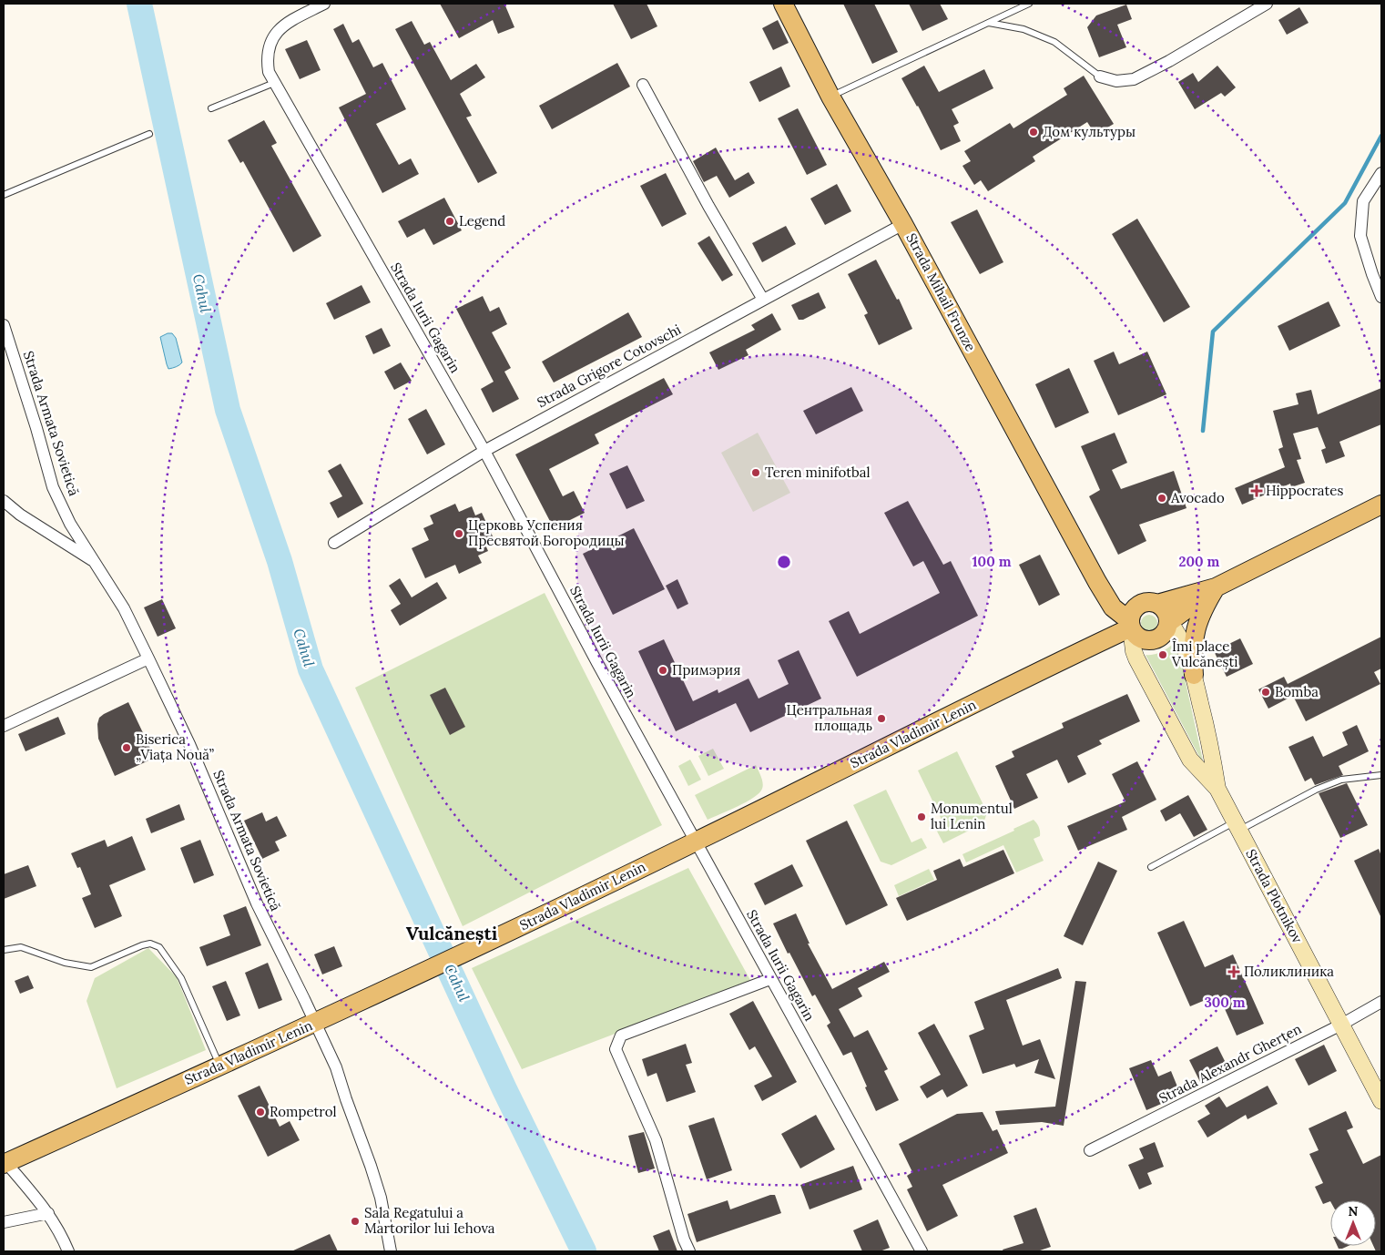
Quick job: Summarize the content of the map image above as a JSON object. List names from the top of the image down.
{
  "streets": {
    "main road": ["Strada Mihail Frunze", "Strada Vladimir Lenin", "Strada Plotnikov"],
    "street": [
      "Strada Iurii Gagarin",
      "Strada Grigore Cotovschi",
      "Strada Armata Sovietică",
      "Strada Alexandr Gherțen"
    ]
  },
  "crossings": [
    ["Strada Mihail Frunze", "Strada Grigore Cotovschi"],
    ["Strada Mihail Frunze", "Strada Vladimir Lenin"],
    ["Strada Mihail Frunze", "Strada Plotnikov"],
    ["Strada Iurii Gagarin", "Strada Grigore Cotovschi"],
    ["Strada Iurii Gagarin", "Strada Vladimir Lenin"],
    ["Strada Armata Sovietică", "Strada Vladimir Lenin"],
    ["Strada Vladimir Lenin", "Strada Plotnikov"],
    ["Strada Plotnikov", "Strada Alexandr Gherțen"]
  ],
  "districts": ["Vulcănești"],
  "water": ["Cahul"],
  "places": {
    "other": [
      "Дом культуры",
      "Legend",
      "Teren minifotbal",
      "Avocado",
      "Церковь Успения Пресвятой Богородицы",
      "Îmi place Vulcănești",
      "Примэрия",
      "Bomba",
      "Центральная площадь",
      "Biserica „Viața Nouă”",
      "Monumentul lui Lenin",
      "Rompetrol",
      "Sala Regatului a Martorilor lui Iehova"
    ],
    "health": ["Hippocrates", "Поликлиника"]
  },
  "north": "top",
  "rings": ["100 m", "200 m", "300 m"]
}
